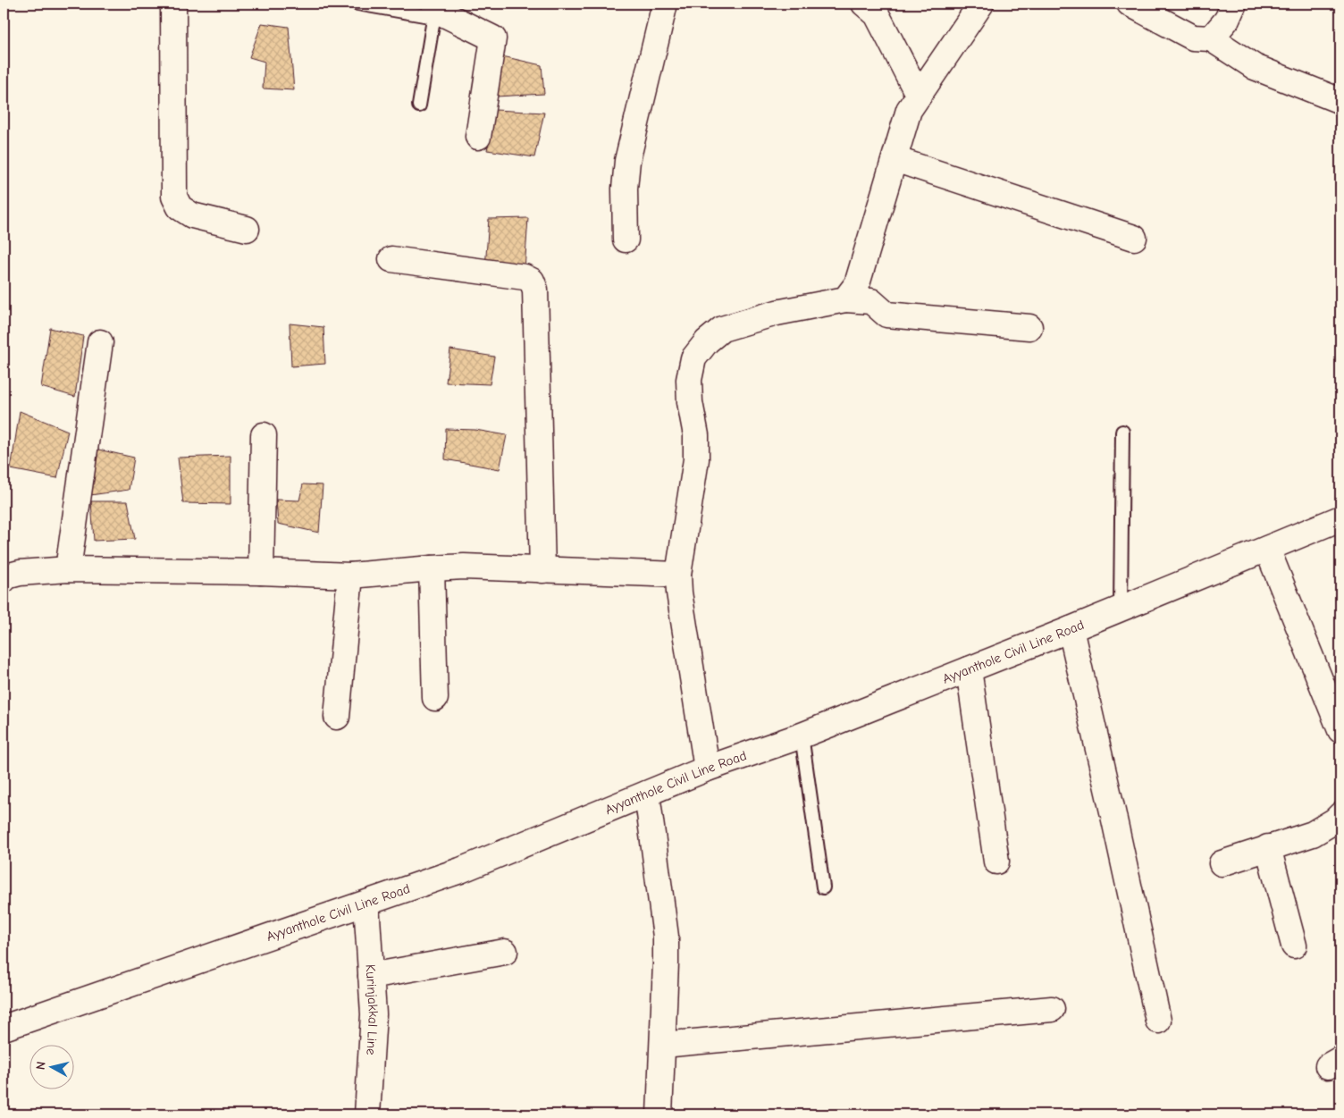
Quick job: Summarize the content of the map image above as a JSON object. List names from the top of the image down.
{
  "streets": {
    "street": ["Ayyanthole Civil Line Road", "Kurinjakkal Line"]
  },
  "crossings": [
    ["Ayyanthole Civil Line Road", "Kurinjakkal Line"]
  ],
  "north": "left"
}
